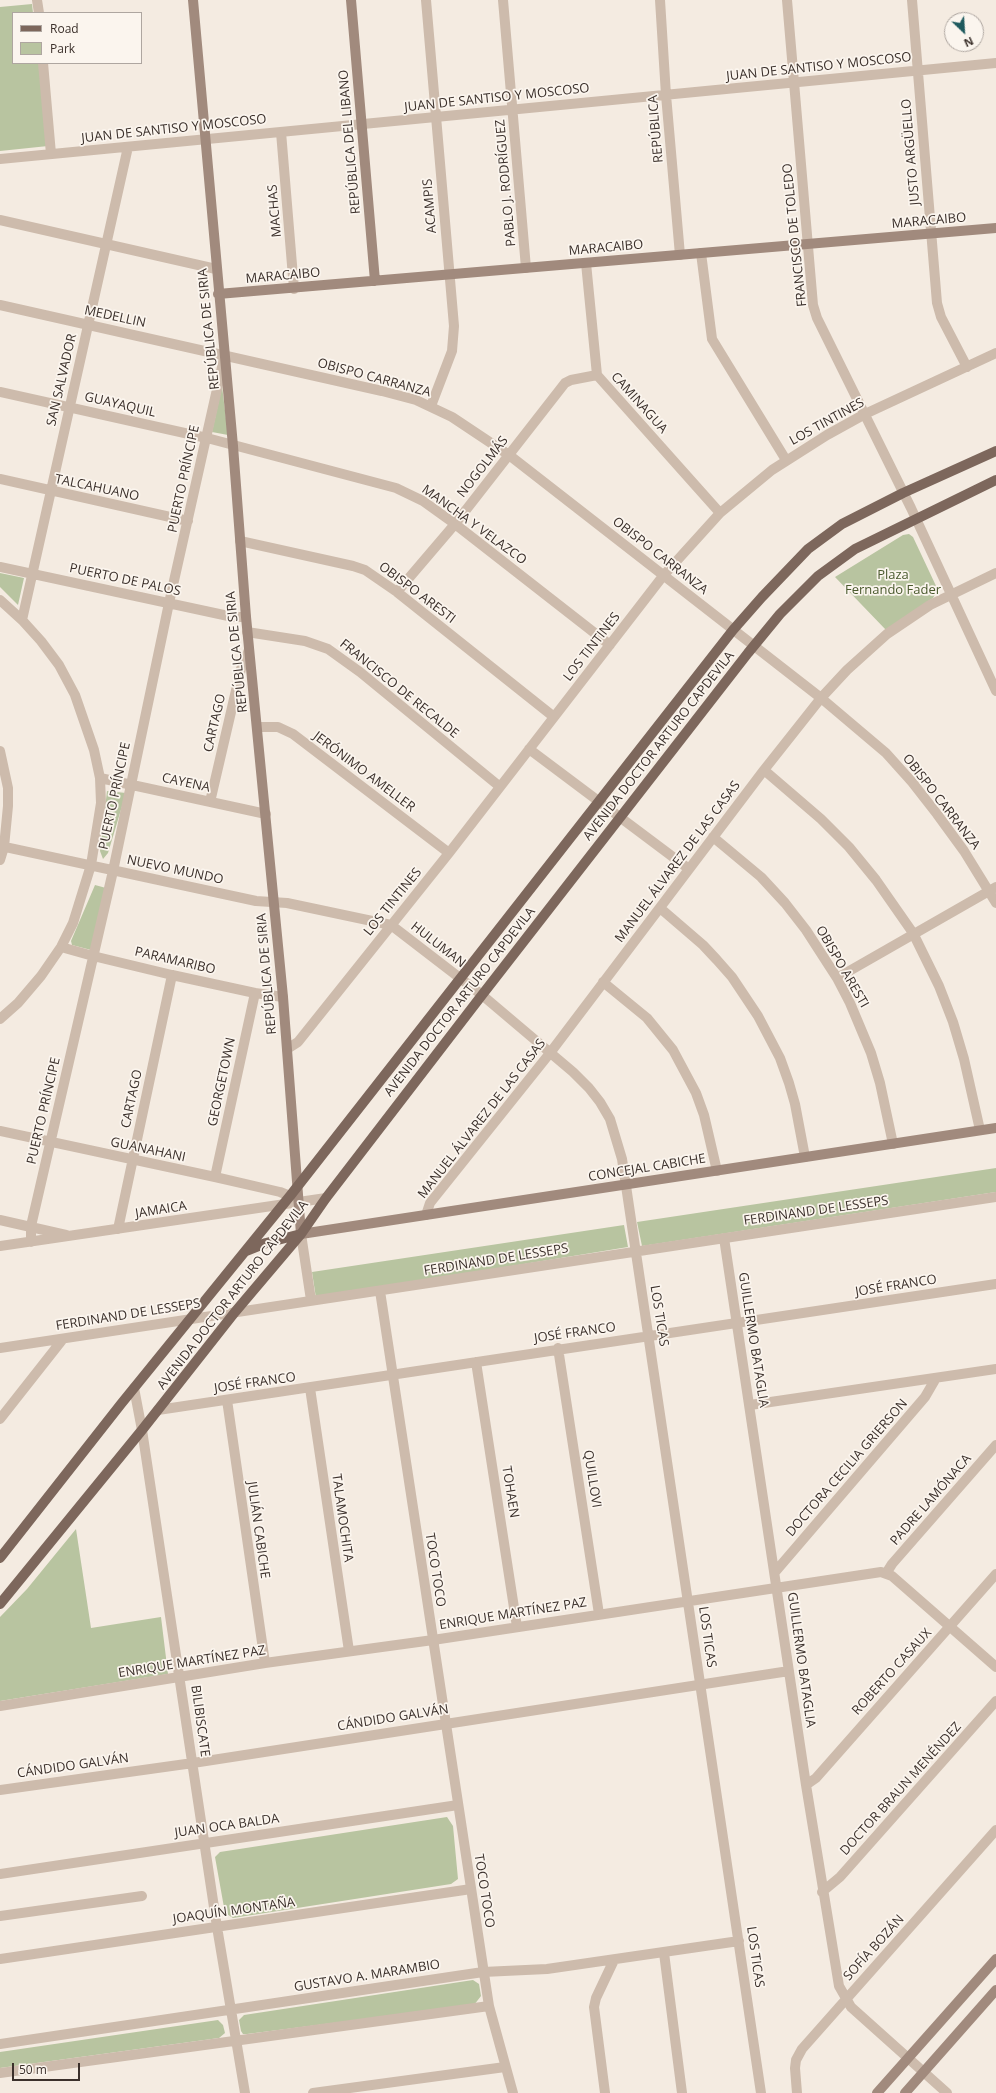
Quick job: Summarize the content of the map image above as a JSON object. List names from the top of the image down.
{
  "streets": {
    "main road": [
      "REPÚBLICA DEL LIBANO",
      "MARACAIBO",
      "REPÚBLICA DE SIRIA",
      "AVENIDA DOCTOR ARTURO CAPDEVILA",
      "CONCEJAL CABICHE"
    ],
    "street": [
      "JUAN DE SANTISO Y MOSCOSO",
      "REPÚBLICA",
      "JUSTO ARGÜELLO",
      "PABLO J. RODRÍGUEZ",
      "ACAMPIS",
      "MACHAS",
      "FRANCISCO DE TOLEDO",
      "MEDELLIN",
      "OBISPO CARRANZA",
      "SAN SALVADOR",
      "CAMINAGUA",
      "GUAYAQUIL",
      "LOS TINTINES",
      "NOGOLMÁS",
      "PUERTO PRÍNCIPE",
      "TALCAHUANO",
      "MANCHA Y VELAZCO",
      "PUERTO DE PALOS",
      "OBISPO ARESTI",
      "FRANCISCO DE RECALDE",
      "CARTAGO",
      "JERÓNIMO AMELLER",
      "CAYENA",
      "MANUEL ÁLVAREZ DE LAS CASAS",
      "NUEVO MUNDO",
      "HULUMAN",
      "PARAMARIBO",
      "GEORGETOWN",
      "GUANAHANI",
      "JAMAICA",
      "FERDINAND DE LESSEPS",
      "JOSÉ FRANCO",
      "LOS TICAS",
      "GUILLERMO BATAGLIA",
      "DOCTORA CECILIA GRIERSON",
      "QUILLOVI",
      "TOHAEN",
      "PADRE LAMÓNACA",
      "TALAMOCHITA",
      "JULIÁN CABICHE",
      "TOCO TOCO",
      "ENRIQUE MARTÍNEZ PAZ",
      "ROBERTO CASAUX",
      "CÁNDIDO GALVÁN",
      "BILIBISCATE",
      "DOCTOR BRAUN MENÉNDEZ",
      "JUAN OCA BALDA",
      "JOAQUÍN MONTAÑA",
      "SOFÍA BOZÁN",
      "GUSTAVO A. MARAMBIO"
    ]
  },
  "crossings": [
    ["JUAN DE SANTISO Y MOSCOSO", "REPÚBLICA"],
    ["JUAN DE SANTISO Y MOSCOSO", "REPÚBLICA DEL LIBANO"],
    ["JUAN DE SANTISO Y MOSCOSO", "JUSTO ARGÜELLO"],
    ["JUAN DE SANTISO Y MOSCOSO", "PABLO J. RODRÍGUEZ"],
    ["JUAN DE SANTISO Y MOSCOSO", "ACAMPIS"],
    ["JUAN DE SANTISO Y MOSCOSO", "MACHAS"],
    ["JUAN DE SANTISO Y MOSCOSO", "FRANCISCO DE TOLEDO"],
    ["JUAN DE SANTISO Y MOSCOSO", "REPÚBLICA DE SIRIA"],
    ["JUAN DE SANTISO Y MOSCOSO", "SAN SALVADOR"],
    ["REPÚBLICA", "MARACAIBO"],
    ["REPÚBLICA DEL LIBANO", "MARACAIBO"],
    ["JUSTO ARGÜELLO", "MARACAIBO"],
    ["JUSTO ARGÜELLO", "LOS TINTINES"],
    ["PABLO J. RODRÍGUEZ", "MARACAIBO"],
    ["ACAMPIS", "MARACAIBO"],
    ["ACAMPIS", "OBISPO CARRANZA"],
    ["MACHAS", "MARACAIBO"],
    ["MARACAIBO", "FRANCISCO DE TOLEDO"],
    ["MARACAIBO", "REPÚBLICA DE SIRIA"],
    ["MARACAIBO", "CAMINAGUA"],
    ["FRANCISCO DE TOLEDO", "LOS TINTINES"],
    ["FRANCISCO DE TOLEDO", "AVENIDA DOCTOR ARTURO CAPDEVILA"],
    ["FRANCISCO DE TOLEDO", "MANUEL ÁLVAREZ DE LAS CASAS"],
    ["MEDELLIN", "REPÚBLICA DE SIRIA"],
    ["MEDELLIN", "OBISPO CARRANZA"],
    ["MEDELLIN", "SAN SALVADOR"],
    ["MEDELLIN", "PUERTO PRÍNCIPE"],
    ["REPÚBLICA DE SIRIA", "OBISPO CARRANZA"],
    ["REPÚBLICA DE SIRIA", "GUAYAQUIL"],
    ["REPÚBLICA DE SIRIA", "LOS TINTINES"],
    ["REPÚBLICA DE SIRIA", "PUERTO PRÍNCIPE"],
    ["REPÚBLICA DE SIRIA", "MANCHA Y VELAZCO"],
    ["REPÚBLICA DE SIRIA", "PUERTO DE PALOS"],
    ["REPÚBLICA DE SIRIA", "OBISPO ARESTI"],
    ["REPÚBLICA DE SIRIA", "FRANCISCO DE RECALDE"],
    ["REPÚBLICA DE SIRIA", "CARTAGO"],
    ["REPÚBLICA DE SIRIA", "AVENIDA DOCTOR ARTURO CAPDEVILA"],
    ["REPÚBLICA DE SIRIA", "JERÓNIMO AMELLER"],
    ["REPÚBLICA DE SIRIA", "CAYENA"],
    ["REPÚBLICA DE SIRIA", "NUEVO MUNDO"],
    ["REPÚBLICA DE SIRIA", "HULUMAN"],
    ["REPÚBLICA DE SIRIA", "PARAMARIBO"],
    ["OBISPO CARRANZA", "LOS TINTINES"],
    ["OBISPO CARRANZA", "NOGOLMÁS"],
    ["OBISPO CARRANZA", "PUERTO PRÍNCIPE"],
    ["OBISPO CARRANZA", "AVENIDA DOCTOR ARTURO CAPDEVILA"],
    ["OBISPO CARRANZA", "MANUEL ÁLVAREZ DE LAS CASAS"],
    ["SAN SALVADOR", "GUAYAQUIL"],
    ["SAN SALVADOR", "TALCAHUANO"],
    ["SAN SALVADOR", "PUERTO DE PALOS"],
    ["CAMINAGUA", "LOS TINTINES"],
    ["CAMINAGUA", "NOGOLMÁS"],
    ["GUAYAQUIL", "PUERTO PRÍNCIPE"],
    ["GUAYAQUIL", "MANCHA Y VELAZCO"],
    ["LOS TINTINES", "MANCHA Y VELAZCO"],
    ["LOS TINTINES", "OBISPO ARESTI"],
    ["LOS TINTINES", "FRANCISCO DE RECALDE"],
    ["LOS TINTINES", "JERÓNIMO AMELLER"],
    ["LOS TINTINES", "HULUMAN"],
    ["NOGOLMÁS", "MANCHA Y VELAZCO"],
    ["NOGOLMÁS", "OBISPO ARESTI"],
    ["PUERTO PRÍNCIPE", "TALCAHUANO"],
    ["PUERTO PRÍNCIPE", "PUERTO DE PALOS"],
    ["PUERTO PRÍNCIPE", "CAYENA"],
    ["PUERTO PRÍNCIPE", "NUEVO MUNDO"],
    ["PUERTO PRÍNCIPE", "PARAMARIBO"],
    ["PUERTO PRÍNCIPE", "GUANAHANI"],
    ["PUERTO PRÍNCIPE", "JAMAICA"],
    ["OBISPO ARESTI", "MANUEL ÁLVAREZ DE LAS CASAS"],
    ["OBISPO ARESTI", "CONCEJAL CABICHE"],
    ["CARTAGO", "CAYENA"],
    ["CARTAGO", "PARAMARIBO"],
    ["CARTAGO", "GUANAHANI"],
    ["CARTAGO", "JAMAICA"],
    ["AVENIDA DOCTOR ARTURO CAPDEVILA", "HULUMAN"],
    ["AVENIDA DOCTOR ARTURO CAPDEVILA", "GUANAHANI"],
    ["AVENIDA DOCTOR ARTURO CAPDEVILA", "CONCEJAL CABICHE"],
    ["AVENIDA DOCTOR ARTURO CAPDEVILA", "JAMAICA"],
    ["AVENIDA DOCTOR ARTURO CAPDEVILA", "FERDINAND DE LESSEPS"],
    ["AVENIDA DOCTOR ARTURO CAPDEVILA", "JOSÉ FRANCO"],
    ["AVENIDA DOCTOR ARTURO CAPDEVILA", "BILIBISCATE"],
    ["MANUEL ÁLVAREZ DE LAS CASAS", "HULUMAN"],
    ["MANUEL ÁLVAREZ DE LAS CASAS", "CONCEJAL CABICHE"],
    ["NUEVO MUNDO", "HULUMAN"],
    ["HULUMAN", "CONCEJAL CABICHE"],
    ["HULUMAN", "LOS TICAS"],
    ["PARAMARIBO", "GEORGETOWN"],
    ["GEORGETOWN", "GUANAHANI"],
    ["CONCEJAL CABICHE", "LOS TICAS"],
    ["FERDINAND DE LESSEPS", "LOS TICAS"],
    ["FERDINAND DE LESSEPS", "GUILLERMO BATAGLIA"],
    ["FERDINAND DE LESSEPS", "TOCO TOCO"],
    ["JOSÉ FRANCO", "LOS TICAS"],
    ["JOSÉ FRANCO", "GUILLERMO BATAGLIA"],
    ["JOSÉ FRANCO", "QUILLOVI"],
    ["JOSÉ FRANCO", "TOHAEN"],
    ["JOSÉ FRANCO", "TALAMOCHITA"],
    ["JOSÉ FRANCO", "JULIÁN CABICHE"],
    ["JOSÉ FRANCO", "TOCO TOCO"],
    ["LOS TICAS", "ENRIQUE MARTÍNEZ PAZ"],
    ["LOS TICAS", "CÁNDIDO GALVÁN"],
    ["LOS TICAS", "GUSTAVO A. MARAMBIO"],
    ["GUILLERMO BATAGLIA", "DOCTORA CECILIA GRIERSON"],
    ["GUILLERMO BATAGLIA", "ENRIQUE MARTÍNEZ PAZ"],
    ["GUILLERMO BATAGLIA", "ROBERTO CASAUX"],
    ["GUILLERMO BATAGLIA", "CÁNDIDO GALVÁN"],
    ["GUILLERMO BATAGLIA", "DOCTOR BRAUN MENÉNDEZ"],
    ["GUILLERMO BATAGLIA", "SOFÍA BOZÁN"],
    ["QUILLOVI", "ENRIQUE MARTÍNEZ PAZ"],
    ["TOHAEN", "ENRIQUE MARTÍNEZ PAZ"],
    ["PADRE LAMÓNACA", "ENRIQUE MARTÍNEZ PAZ"],
    ["TALAMOCHITA", "ENRIQUE MARTÍNEZ PAZ"],
    ["JULIÁN CABICHE", "ENRIQUE MARTÍNEZ PAZ"],
    ["TOCO TOCO", "ENRIQUE MARTÍNEZ PAZ"],
    ["TOCO TOCO", "CÁNDIDO GALVÁN"],
    ["TOCO TOCO", "JUAN OCA BALDA"],
    ["TOCO TOCO", "JOAQUÍN MONTAÑA"],
    ["TOCO TOCO", "GUSTAVO A. MARAMBIO"],
    ["ENRIQUE MARTÍNEZ PAZ", "BILIBISCATE"],
    ["CÁNDIDO GALVÁN", "BILIBISCATE"],
    ["BILIBISCATE", "JUAN OCA BALDA"],
    ["BILIBISCATE", "JOAQUÍN MONTAÑA"],
    ["BILIBISCATE", "GUSTAVO A. MARAMBIO"]
  ],
  "parks": ["Plaza Fernando Fader"],
  "legend": ["Road", "Park"],
  "scale_bar": "50 m",
  "north": "bottom right"
}
